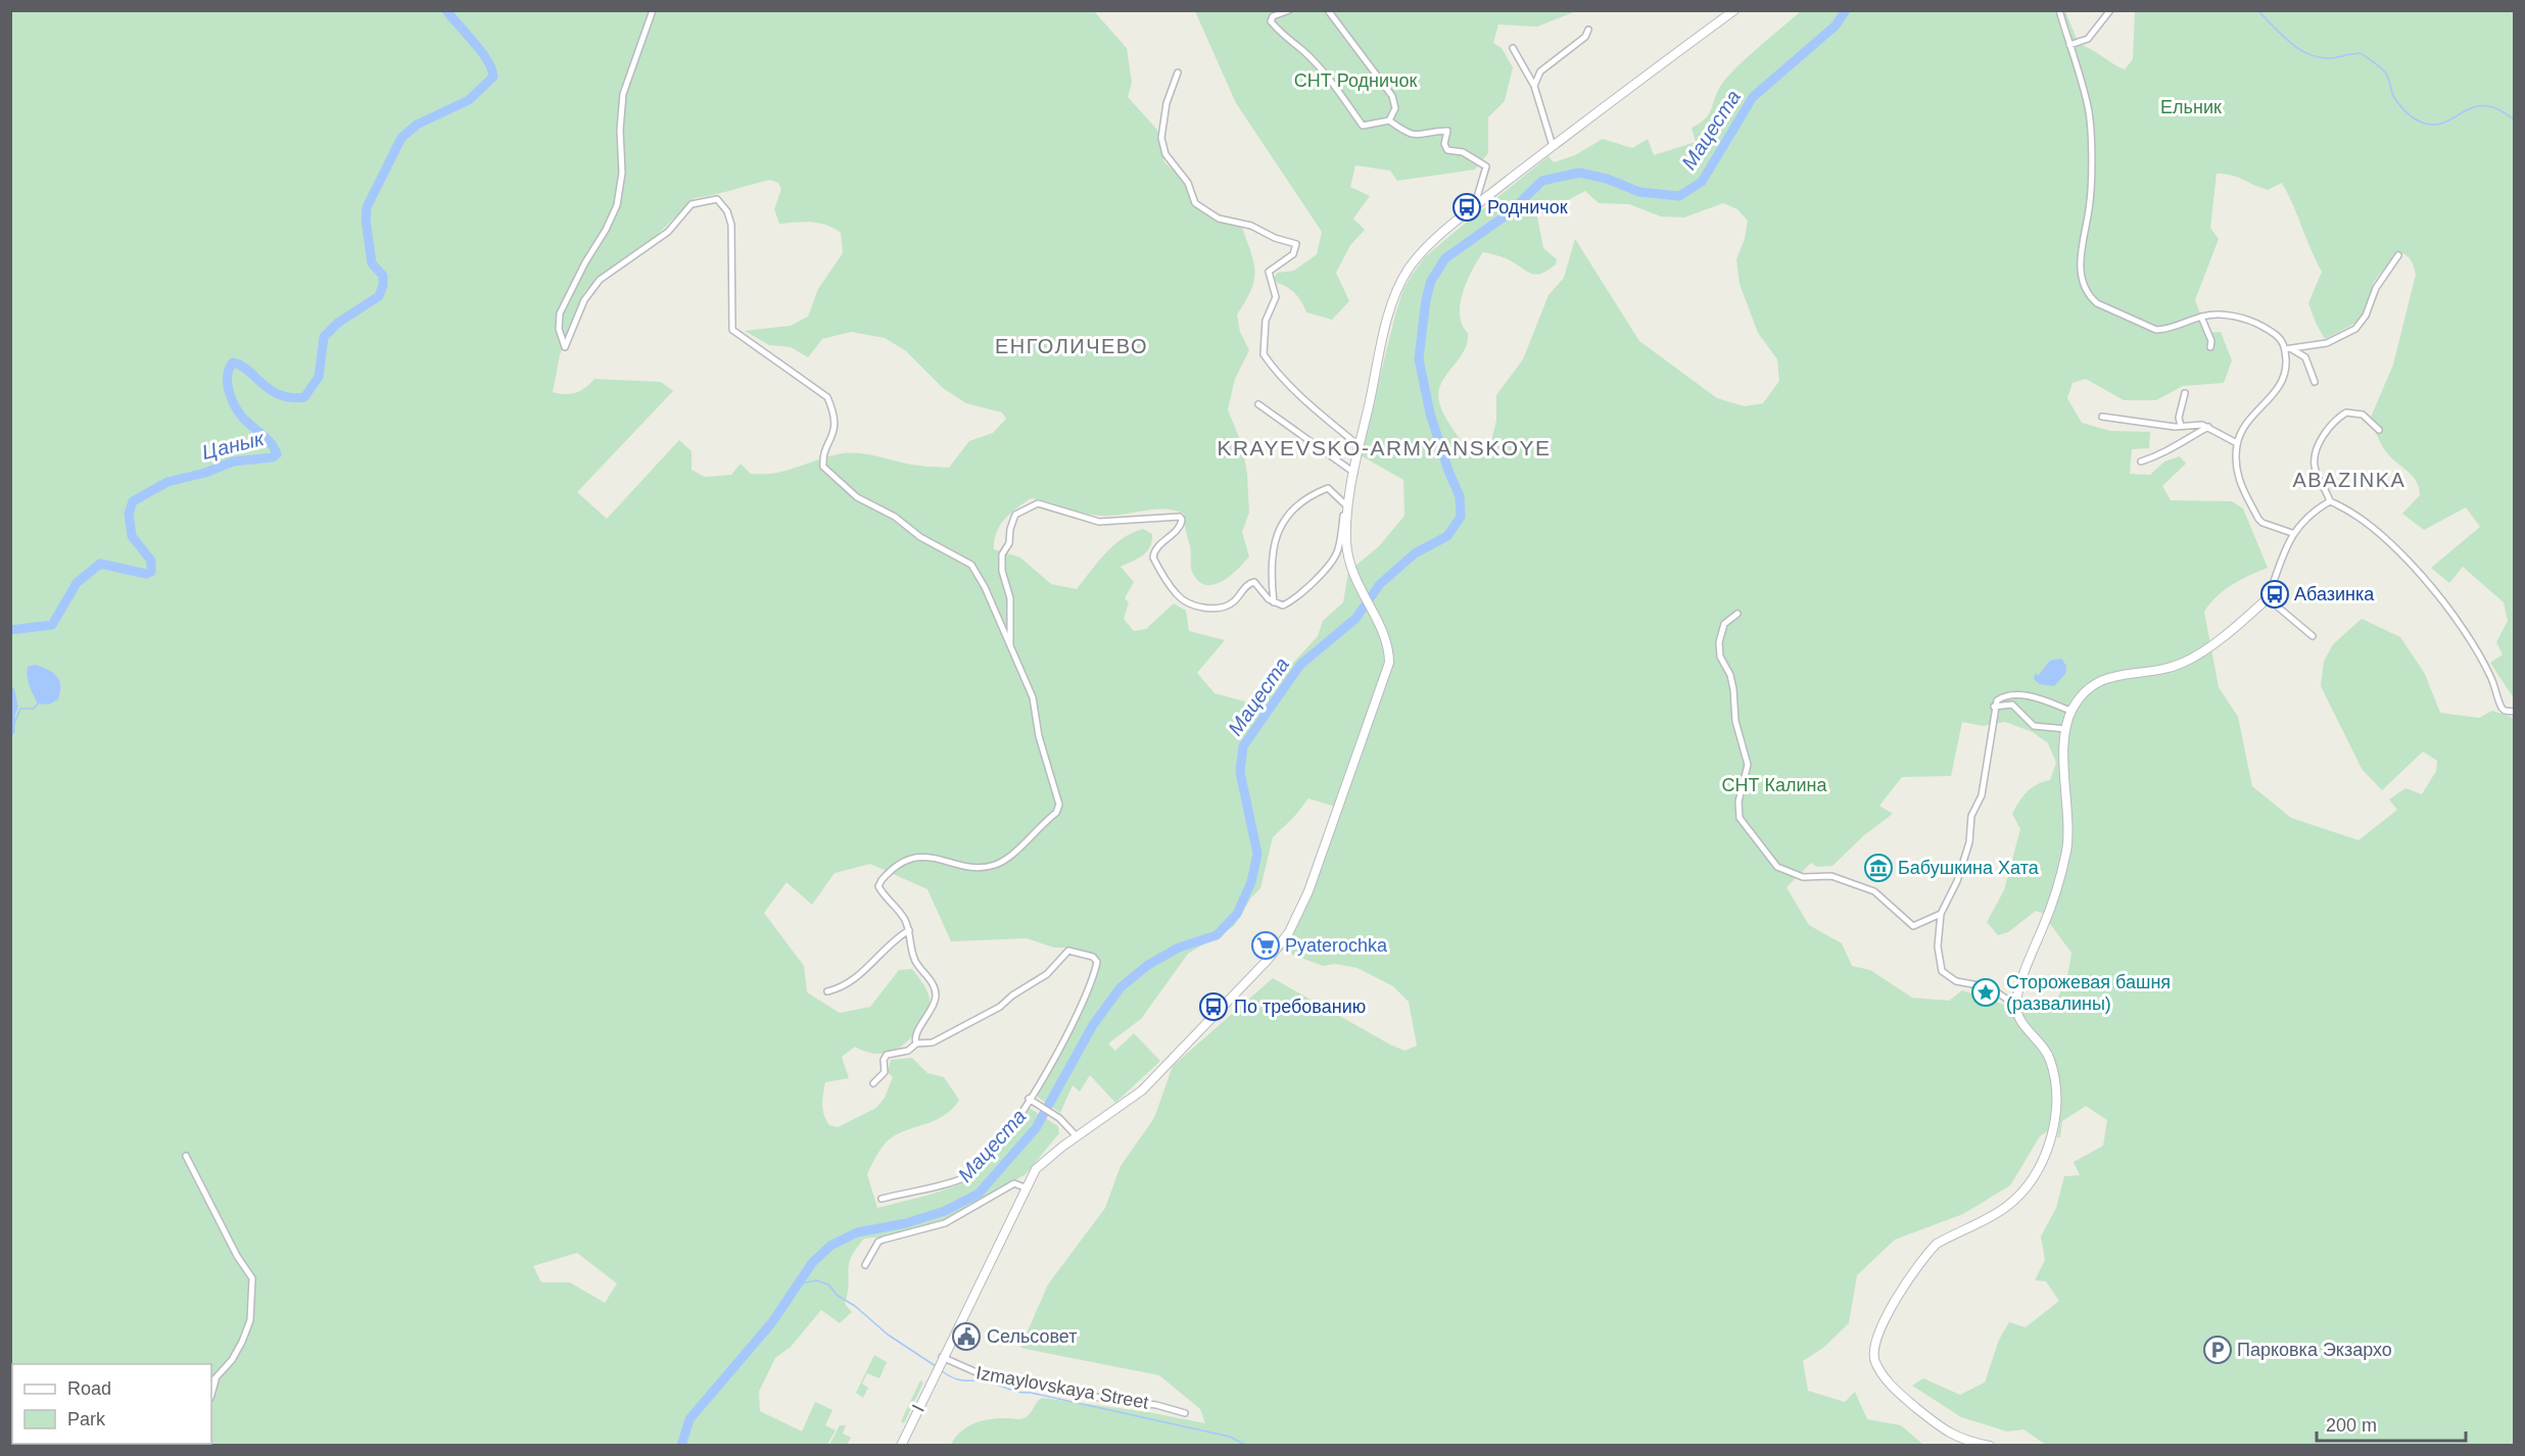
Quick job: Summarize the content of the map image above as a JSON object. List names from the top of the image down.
{
  "streets": {
    "street": ["Izmaylovskaya Street", "I"]
  },
  "crossings": [
    ["Izmaylovskaya Street", "I"]
  ],
  "districts": ["ЕНГОЛИЧЕВО", "KRAYEVSKO-ARMYANSKOYE", "ABAZINKA"],
  "water": ["Мацеста", "Цанык"],
  "parks": ["СНТ Родничок", "Ельник", "СНТ Калина"],
  "places": {
    "bus stop": ["Родничок", "Абазинка", "По требованию"],
    "museum": ["Бабушкина Хата"],
    "supermarket": ["Pyaterochka"],
    "place": ["Сторожевая башня (развалины)"],
    "public building": ["Сельсовет"],
    "parking": ["Парковка Экзархо"]
  },
  "legend": ["Road", "Park"],
  "scale_bar": "200 m"
}
